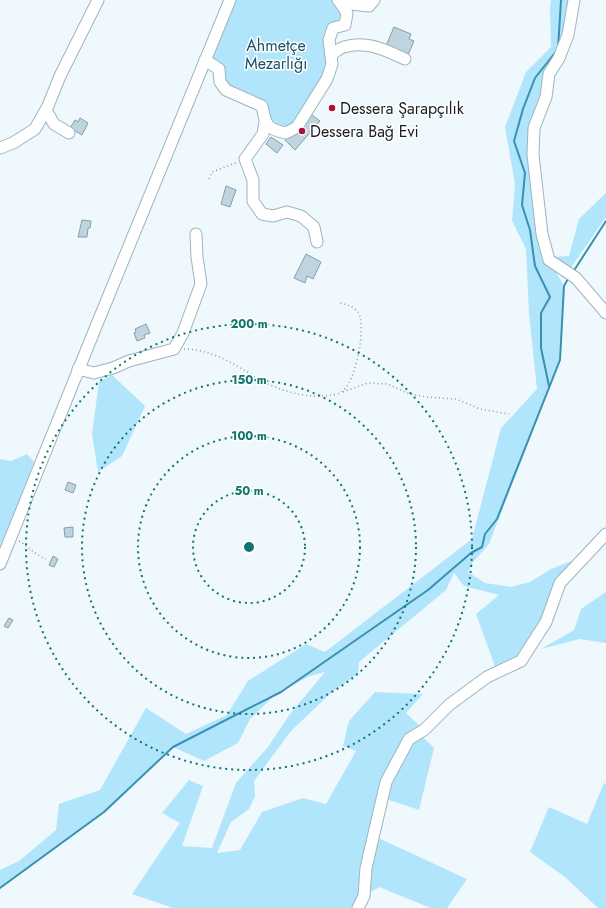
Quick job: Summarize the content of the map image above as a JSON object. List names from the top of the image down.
{
  "parks": ["Ahmetçe Mezarlığı"],
  "places": ["Dessera Şarapçılık", "Dessera Bağ Evi"],
  "rings": [
    "200 m",
    "150 m",
    "100 m",
    "50 m"
  ]
}
